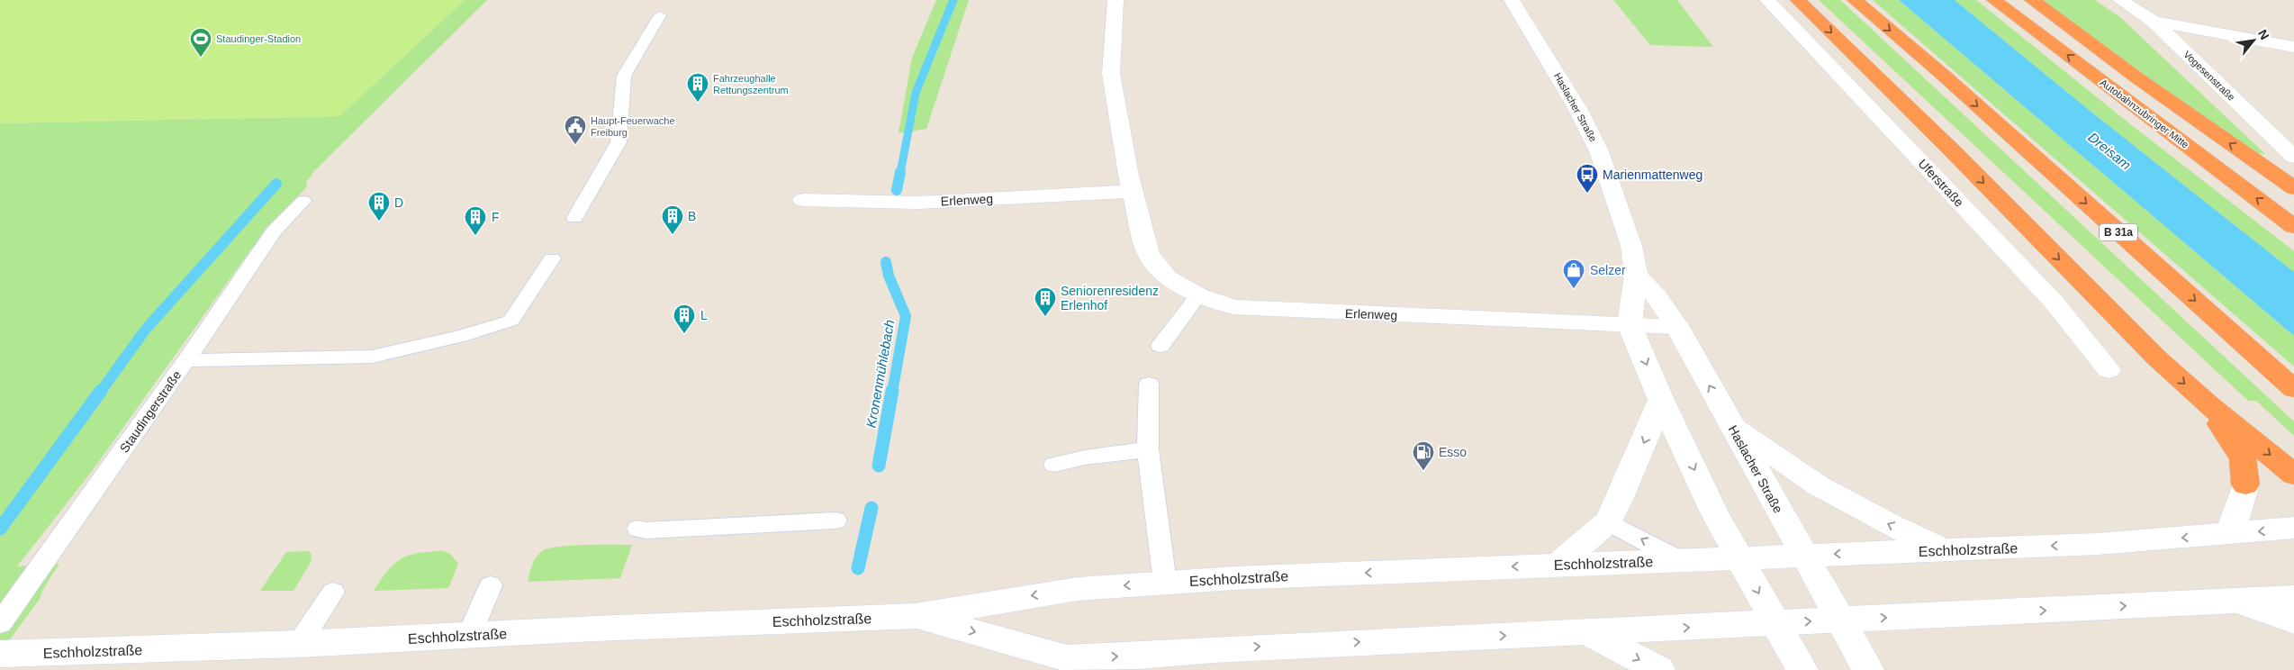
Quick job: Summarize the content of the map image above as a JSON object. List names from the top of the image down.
{
  "streets": {
    "highway": ["Autobahnzubringer Mitte", "B 31a"],
    "street": [
      "Vogesenstraße",
      "Haslacher Straße",
      "Uferstraße",
      "Erlenweg",
      "Eschholzstraße"
    ],
    "lane": ["Staudingerstraße"]
  },
  "crossings": [
    ["Haslacher Straße", "Erlenweg"],
    ["Haslacher Straße", "Eschholzstraße"]
  ],
  "water": ["Dreisam", "Kronenmühlebach"],
  "places": {
    "sports": ["Staudinger-Stadion"],
    "building": [
      "Fahrzeughalle Rettungszentrum",
      "D",
      "B",
      "F",
      "Seniorenresidenz Erlenhof",
      "L"
    ],
    "public building": ["Haupt-Feuerwache Freiburg"],
    "bus stop": ["Marienmattenweg"],
    "shop": ["Selzer"],
    "fuel station": ["Esso"]
  },
  "north": "top right"
}
